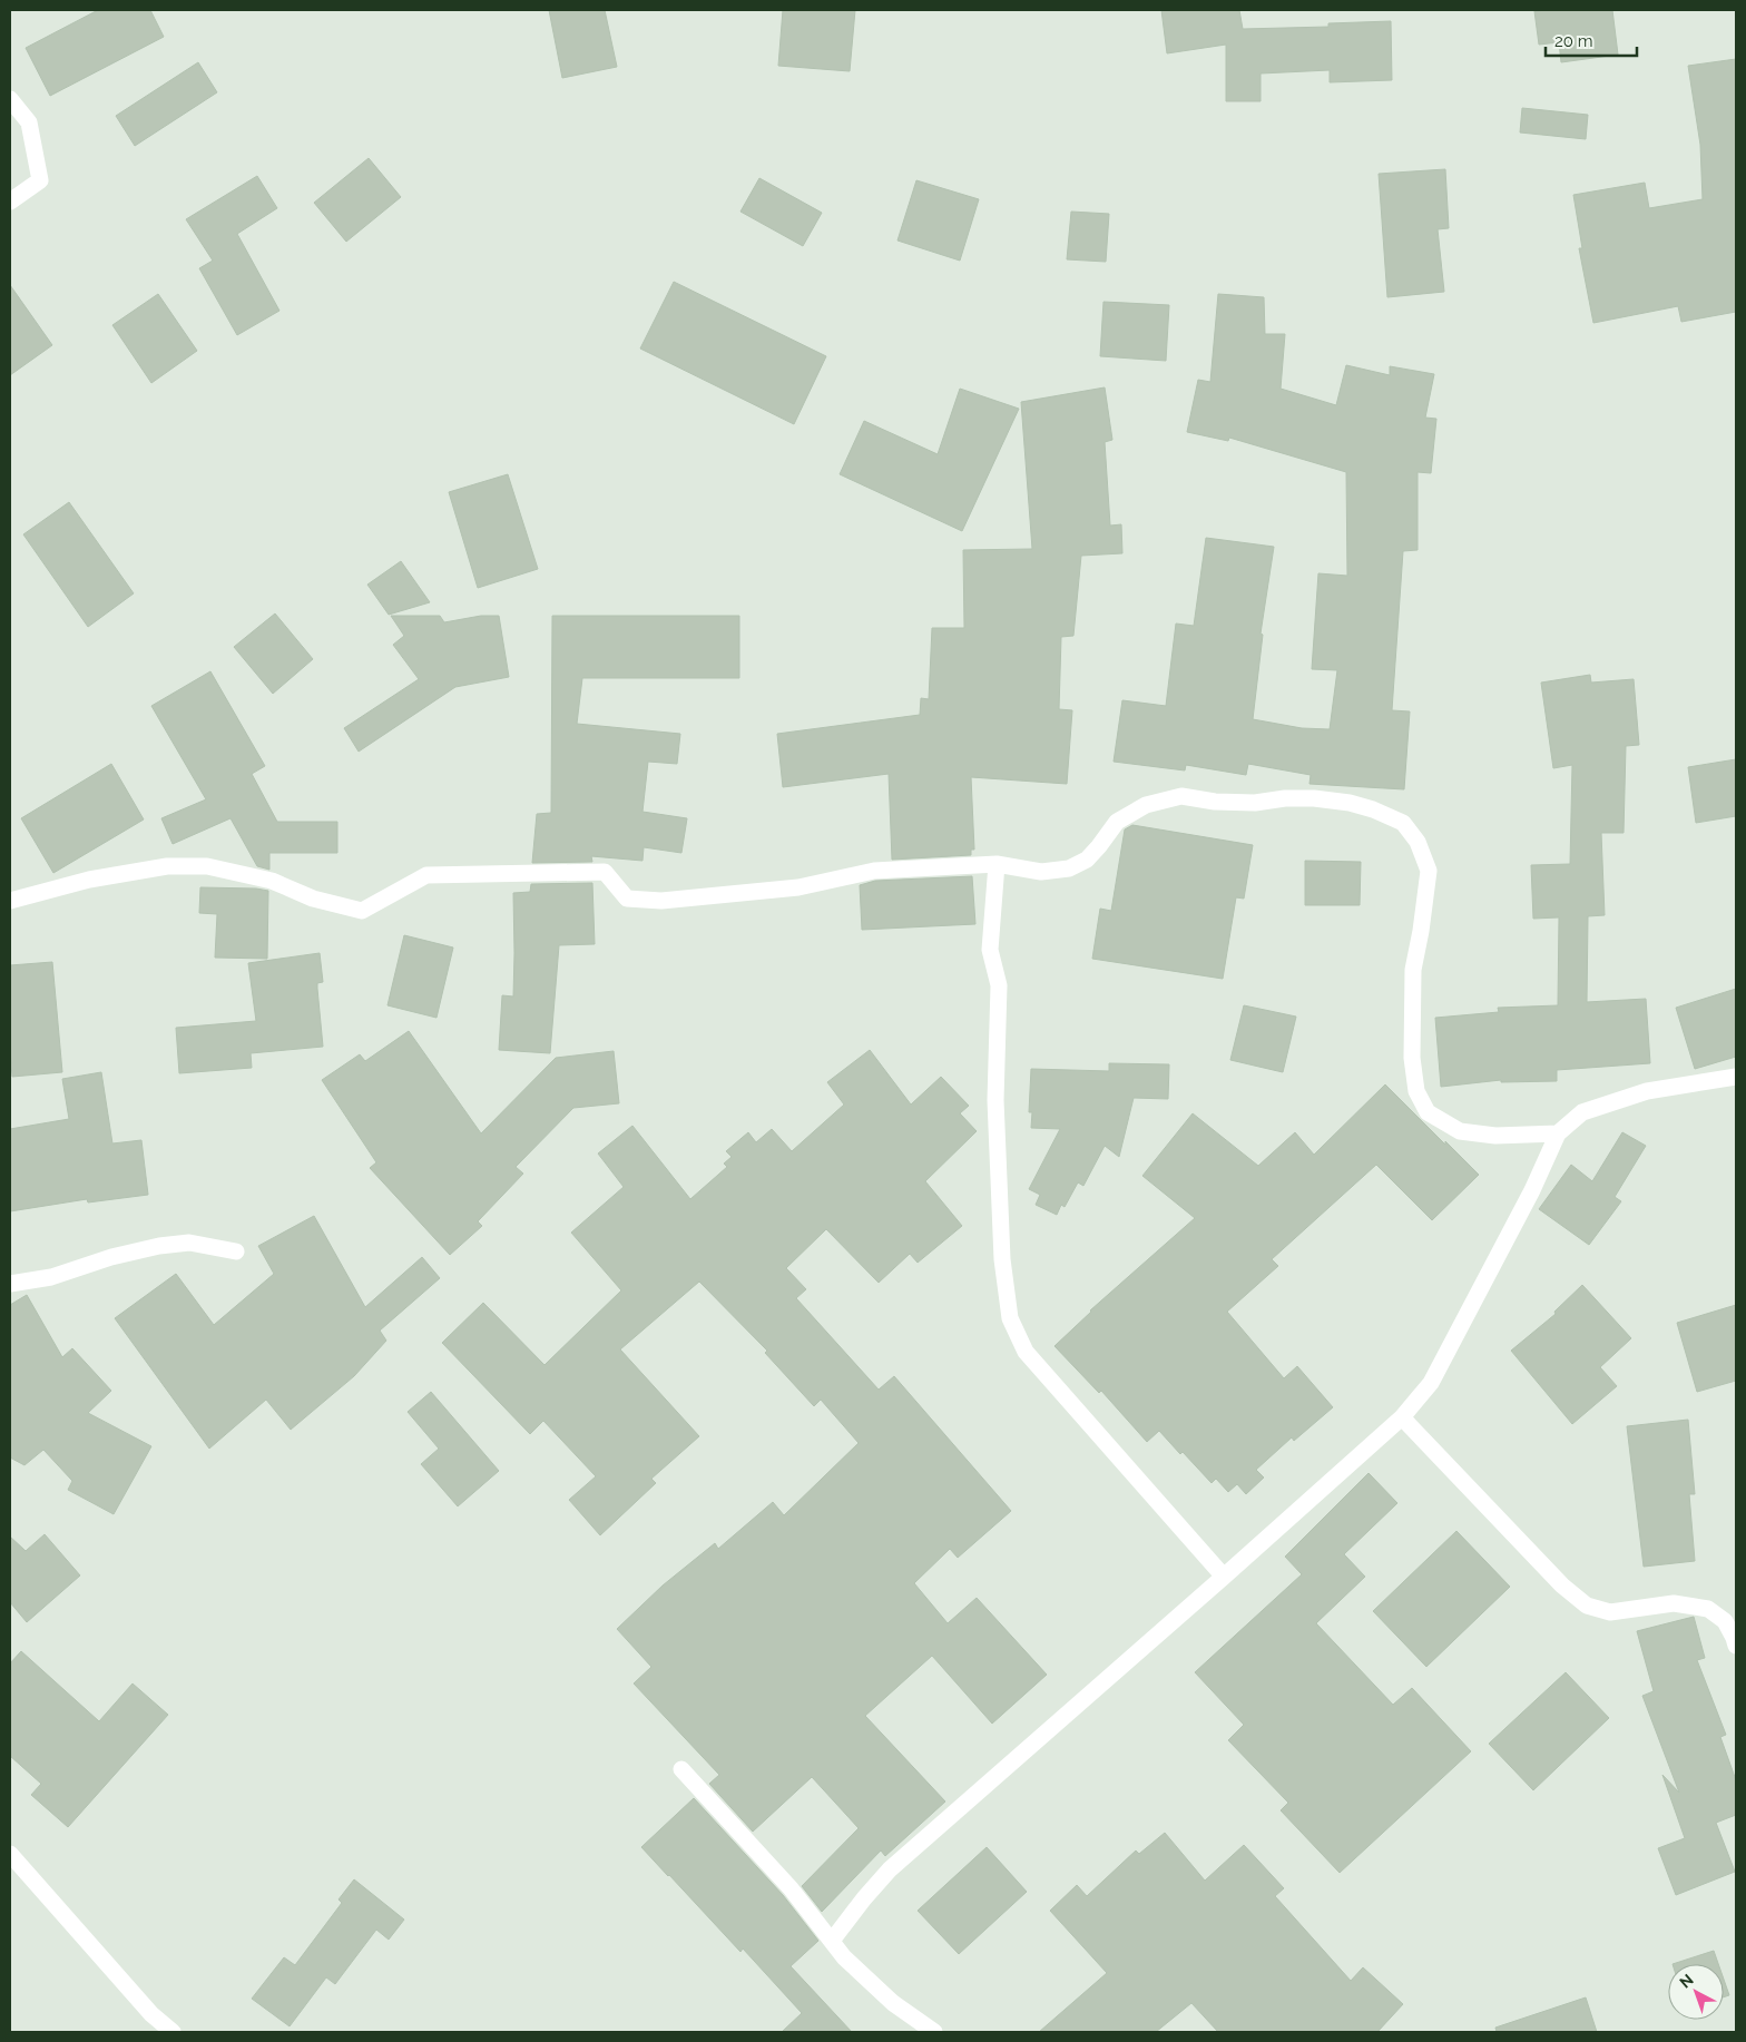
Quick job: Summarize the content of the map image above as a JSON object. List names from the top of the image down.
{
  "scale_bar": "20 m",
  "north": "top left"
}
